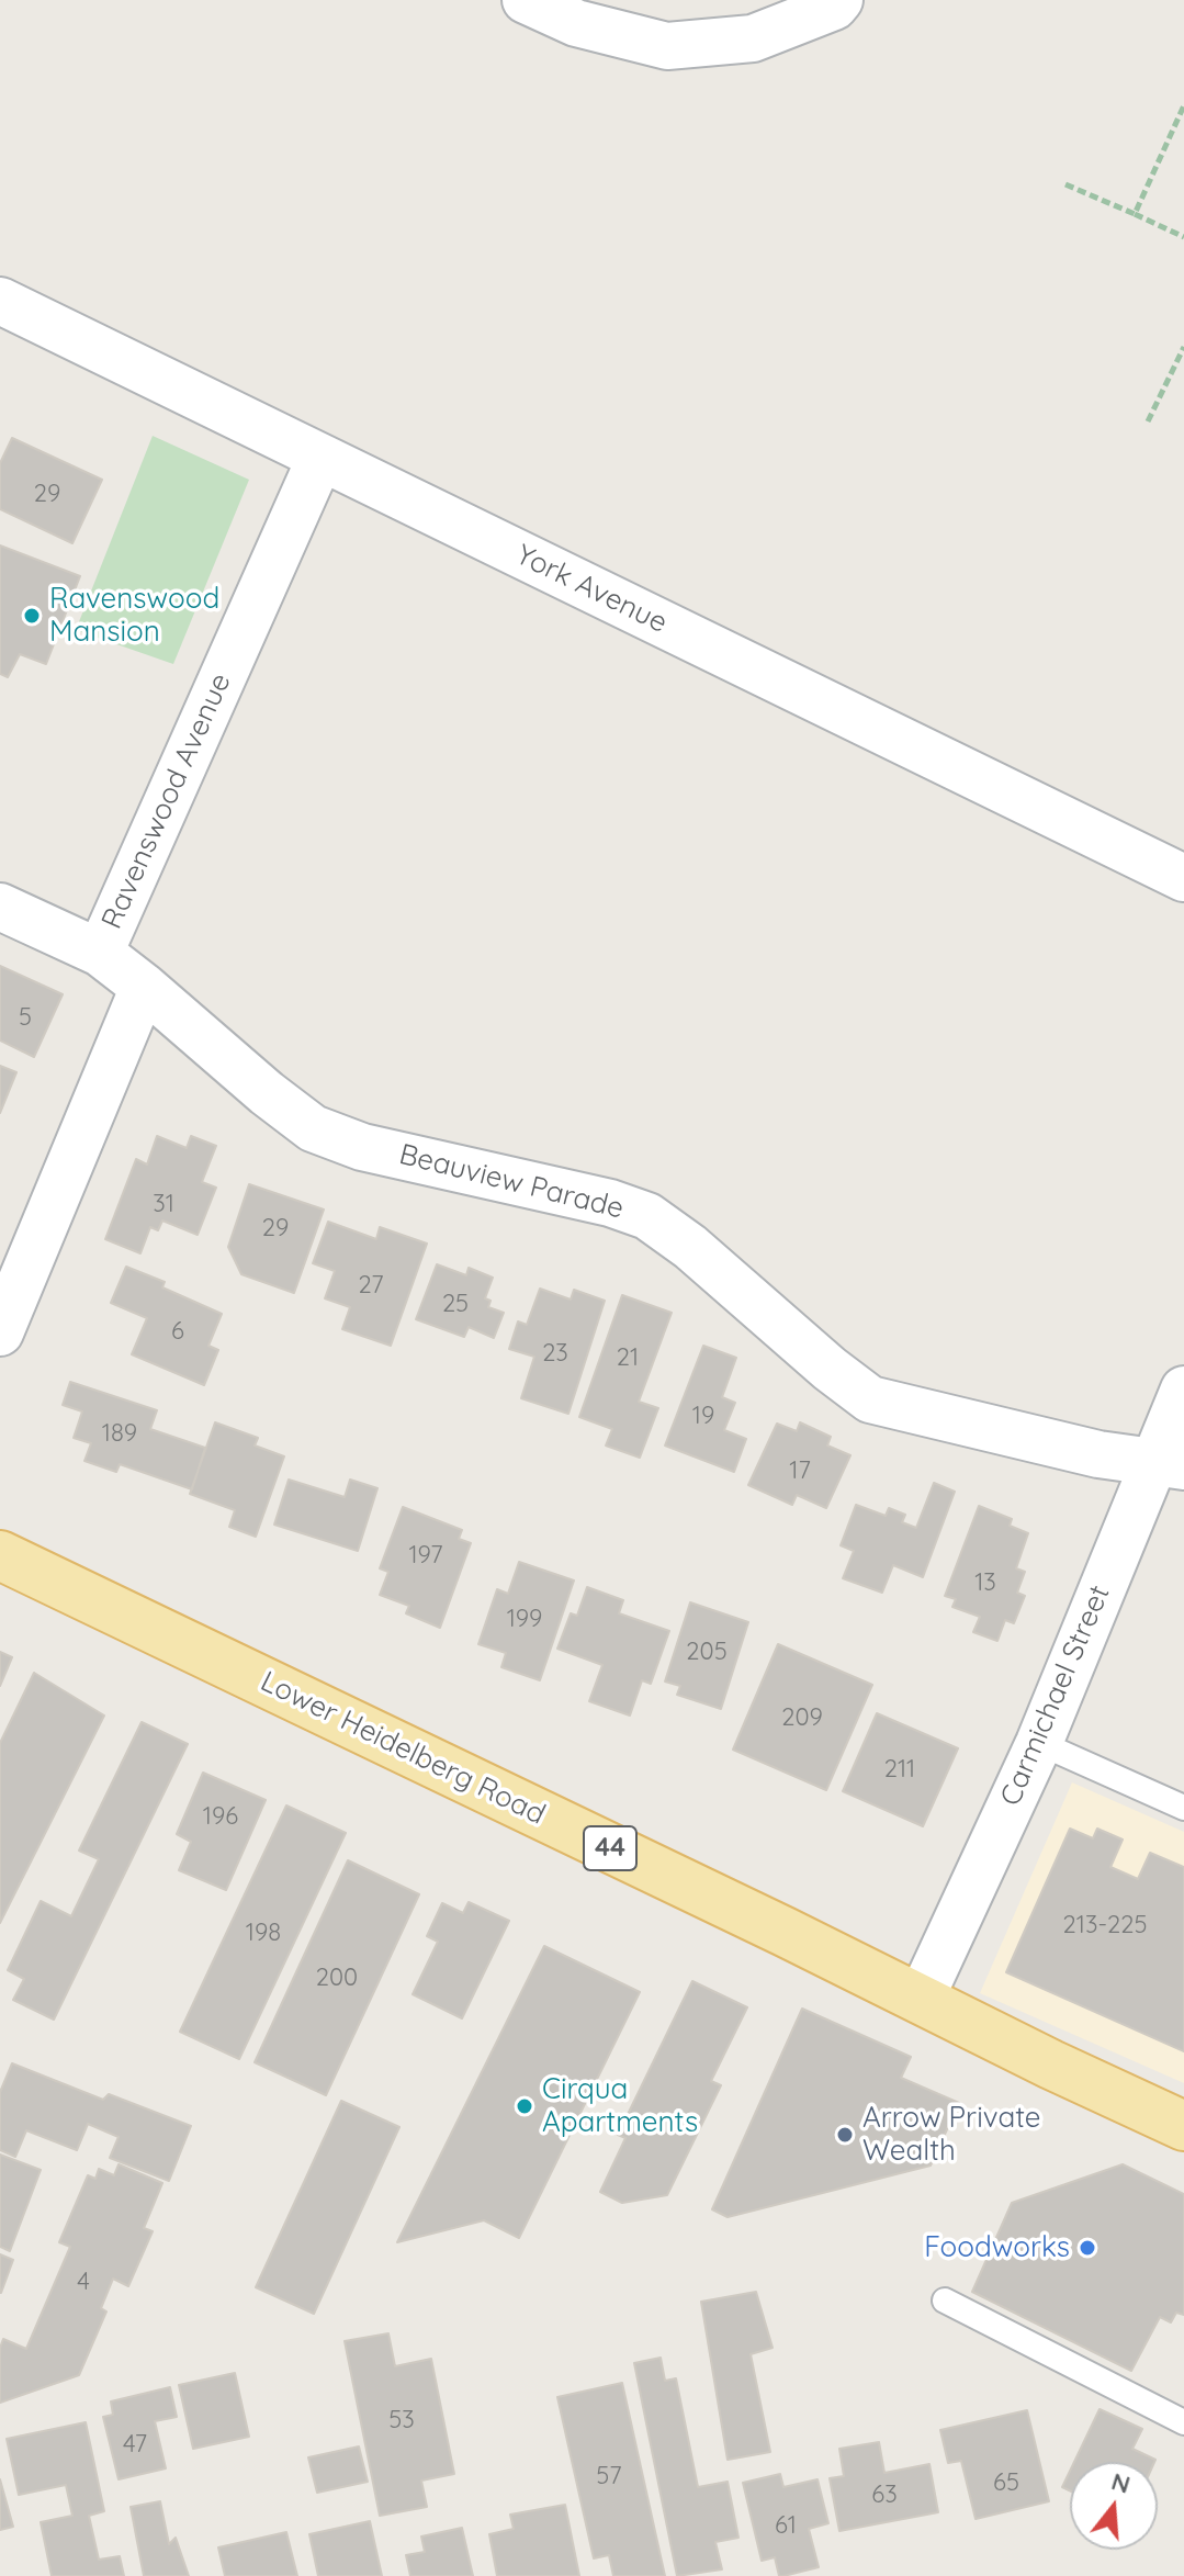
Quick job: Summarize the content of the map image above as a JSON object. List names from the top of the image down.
{
  "streets": {
    "main road": ["Lower Heidelberg Road", "44"],
    "street": [
      "York Avenue",
      "Ravenswood Avenue",
      "Beauview Parade",
      "Carmichael Street"
    ]
  },
  "crossings": [
    ["York Avenue", "Ravenswood Avenue"],
    ["Ravenswood Avenue", "Beauview Parade"],
    ["Beauview Parade", "Carmichael Street"],
    ["Carmichael Street", "Lower Heidelberg Road"]
  ],
  "places": [
    "Ravenswood Mansion",
    "Cirqua Apartments",
    "Arrow Private Wealth",
    "Foodworks"
  ],
  "house_numbers": [
    "29",
    "5",
    "31",
    "29",
    "27",
    "25",
    "6",
    "23",
    "21",
    "19",
    "189",
    "17",
    "197",
    "13",
    "199",
    "205",
    "209",
    "211",
    "196",
    "213-225",
    "198",
    "200",
    "4",
    "53",
    "47",
    "57",
    "65",
    "63",
    "61"
  ],
  "north": "top"
}
